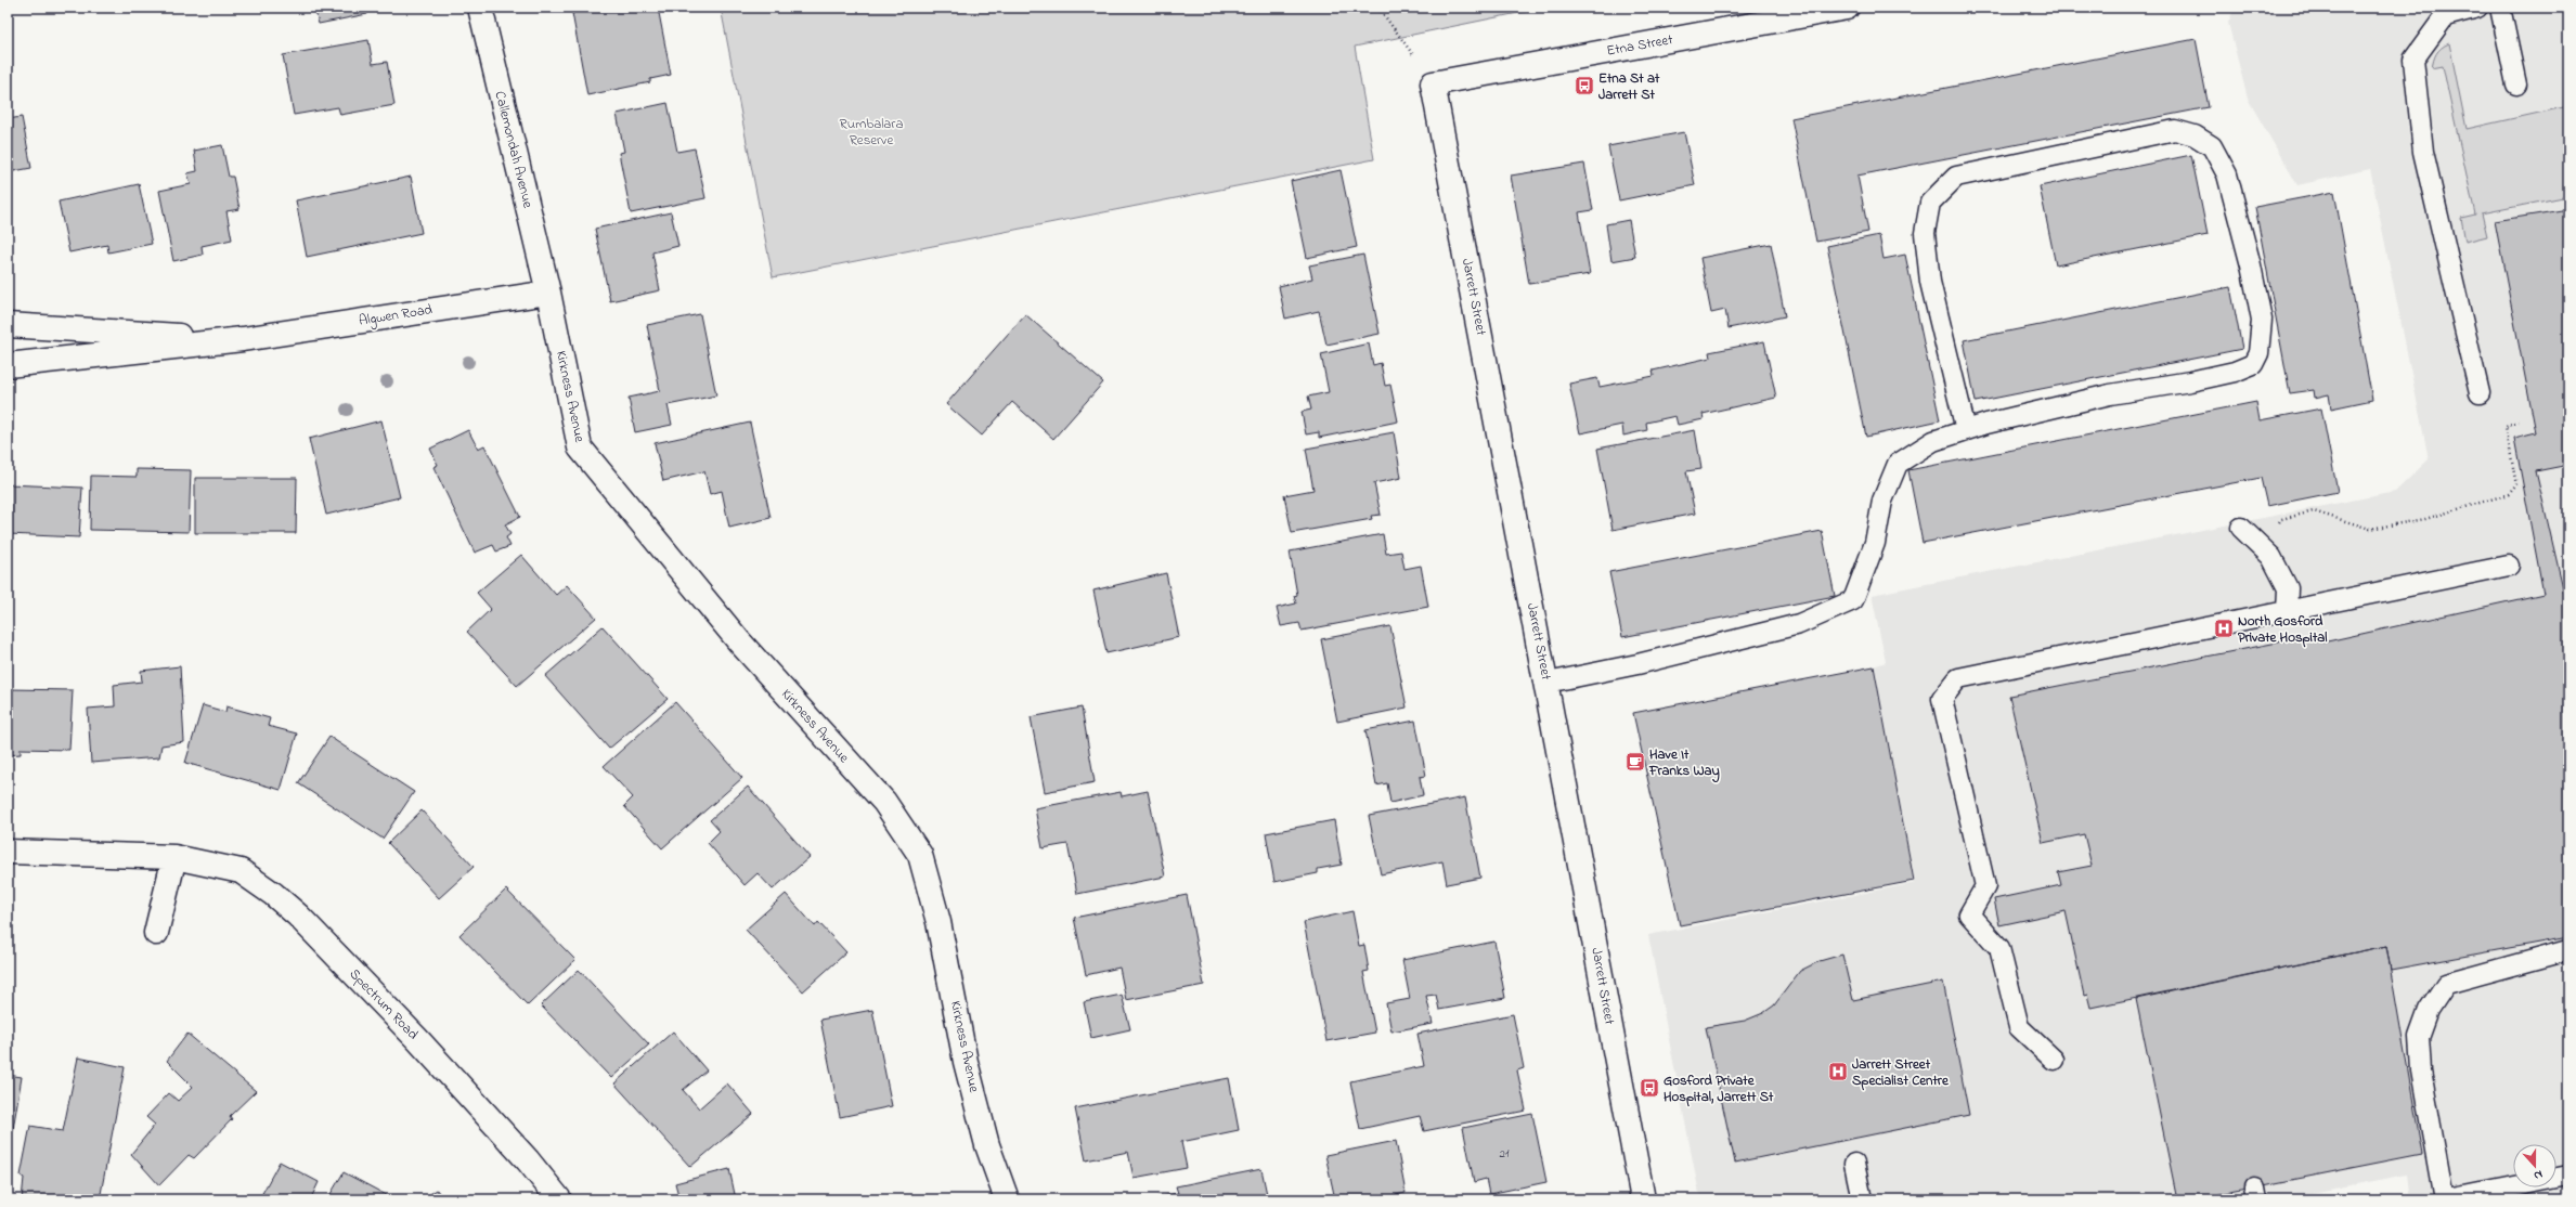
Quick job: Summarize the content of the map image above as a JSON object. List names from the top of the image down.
{
  "streets": {
    "street": [
      "Etna Street",
      "Callemondah Avenue",
      "Jarrett Street",
      "Algwen Road",
      "Kirkness Avenue",
      "Spectrum Road"
    ]
  },
  "crossings": [
    ["Etna Street", "Jarrett Street"],
    ["Callemondah Avenue", "Algwen Road"],
    ["Callemondah Avenue", "Kirkness Avenue"],
    ["Algwen Road", "Kirkness Avenue"]
  ],
  "parks": ["Rumbalara Reserve"],
  "places": {
    "bus stop": ["Etna St at Jarrett St", "Gosford Private Hospital, Jarrett St"],
    "hospital": ["North Gosford Private Hospital", "Jarrett Street Specialist Centre"],
    "cafe": ["Have It Franks Way"]
  },
  "house_numbers": ["21"],
  "north": "bottom"
}
